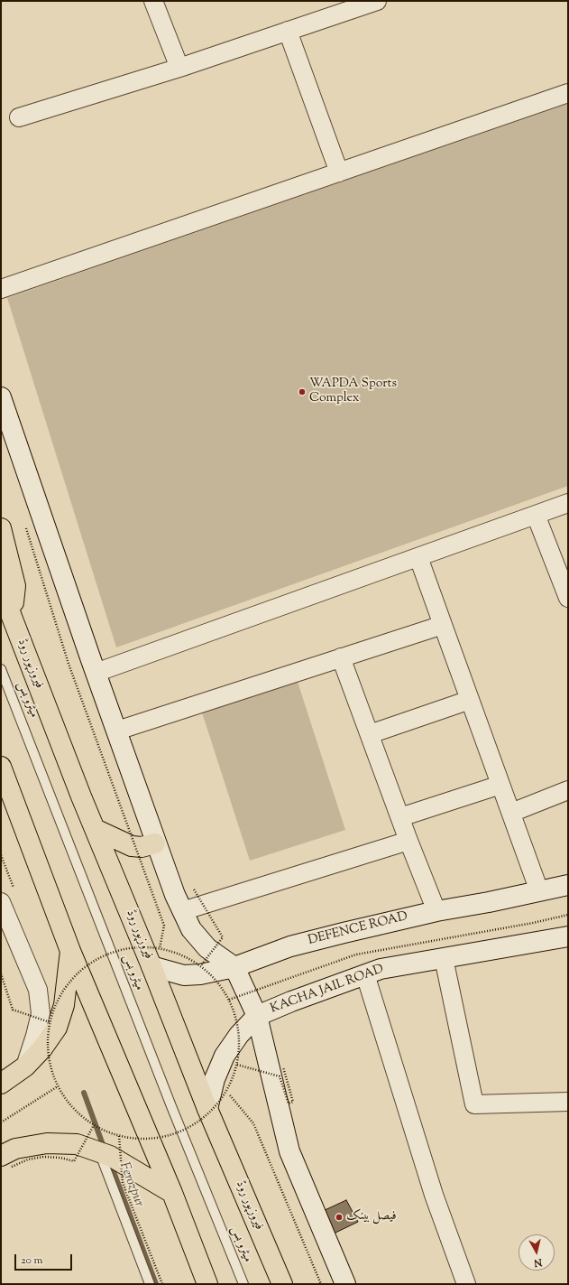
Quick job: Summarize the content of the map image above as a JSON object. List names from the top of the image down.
{
  "streets": {
    "main road": ["فیروزپور روڈ"],
    "street": ["DEFENCE ROAD", "KACHA JAIL ROAD"],
    "lane": ["میٹرو بس"]
  },
  "crossings": [
    ["فیروزپور روڈ", "DEFENCE ROAD"],
    ["فیروزپور روڈ", "KACHA JAIL ROAD"]
  ],
  "water": ["Ferozpur"],
  "places": ["WAPDA Sports Complex", "فیصل بینک"],
  "scale_bar": "20 m",
  "north": "bottom"
}
